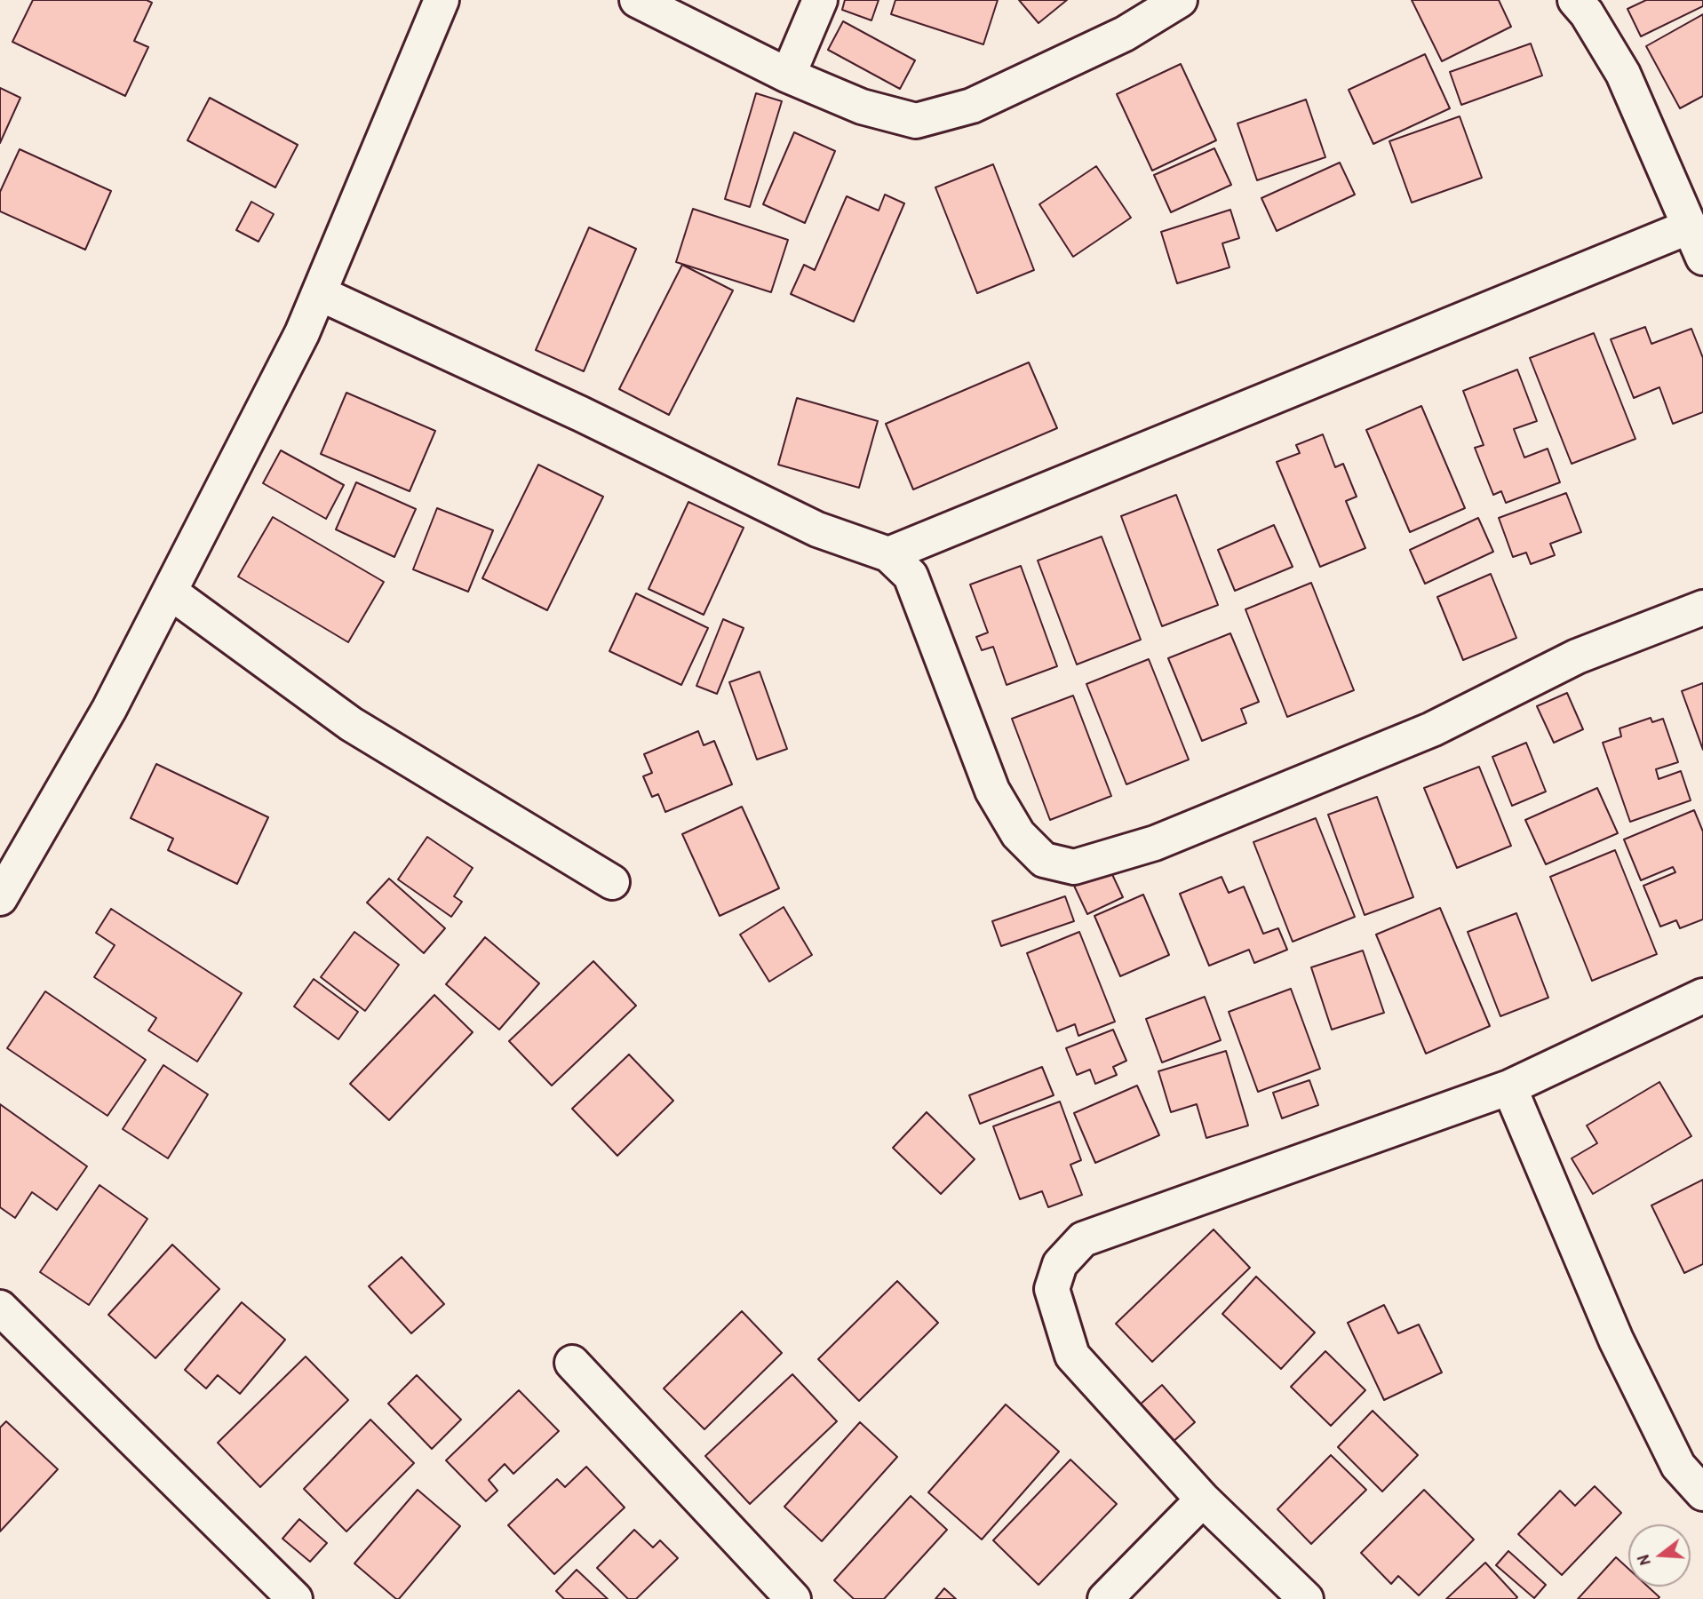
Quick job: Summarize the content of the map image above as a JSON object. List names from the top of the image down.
{
  "north": "left"
}
